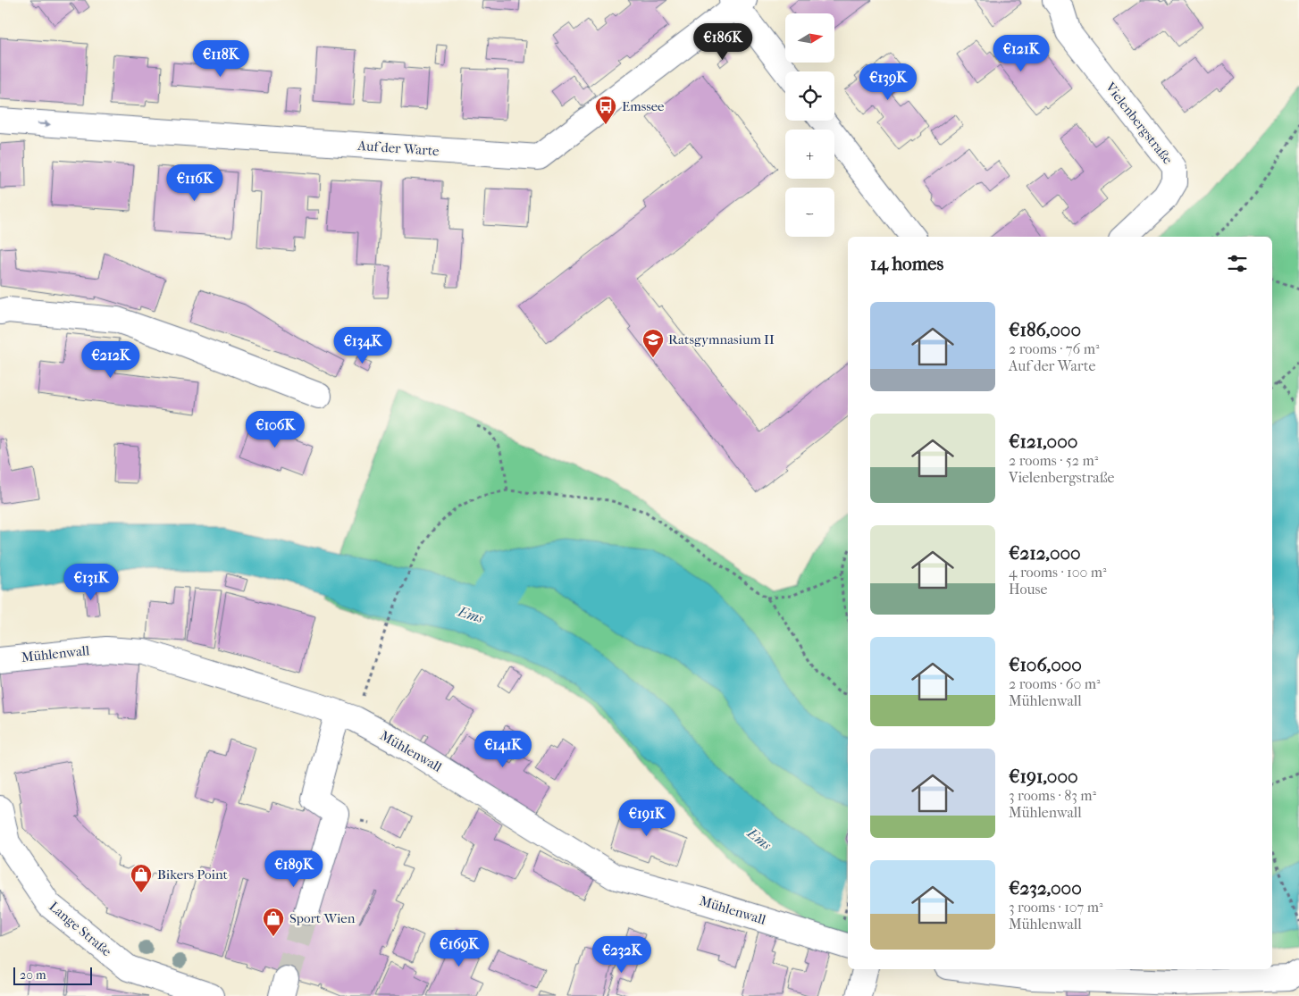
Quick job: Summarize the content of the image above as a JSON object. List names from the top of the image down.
{
  "streets": {
    "street": [
      "Vielenbergstraße",
      "Auf der Warte",
      "Mühlenwall",
      "Lange Straße"
    ]
  },
  "one_way": ["Auf der Warte"],
  "water": ["Ems"],
  "places": {
    "bus stop": ["Emssee"],
    "school or university": ["Ratsgymnasium II"],
    "shop": ["Bikers Point", "Sport Wien"]
  },
  "scale_bar": "20 m",
  "north": "right",
  "page": {
    "map_buttons": ["+", "−"],
    "price": [
      "€186K",
      "€121K",
      "€118K",
      "€139K",
      "€116K",
      "€134K",
      "€212K",
      "€106K",
      "€131K",
      "€141K",
      "€191K",
      "€189K",
      "€169K",
      "€232K"
    ],
    "heading": "14 homes",
    "list": [
      {
        "name": "€186,000",
        "note": "2 rooms · 76 m² · Auf der Warte"
      },
      {
        "name": "€121,000",
        "note": "2 rooms · 52 m² · Vielenbergstraße"
      },
      {
        "name": "€212,000",
        "note": "4 rooms · 100 m² · House"
      },
      {
        "name": "€106,000",
        "note": "2 rooms · 60 m² · Mühlenwall"
      },
      {
        "name": "€191,000",
        "note": "3 rooms · 83 m² · Mühlenwall"
      },
      {
        "name": "€232,000",
        "note": "3 rooms · 107 m² · Mühlenwall"
      }
    ],
    "scale": "20 m"
  }
}
